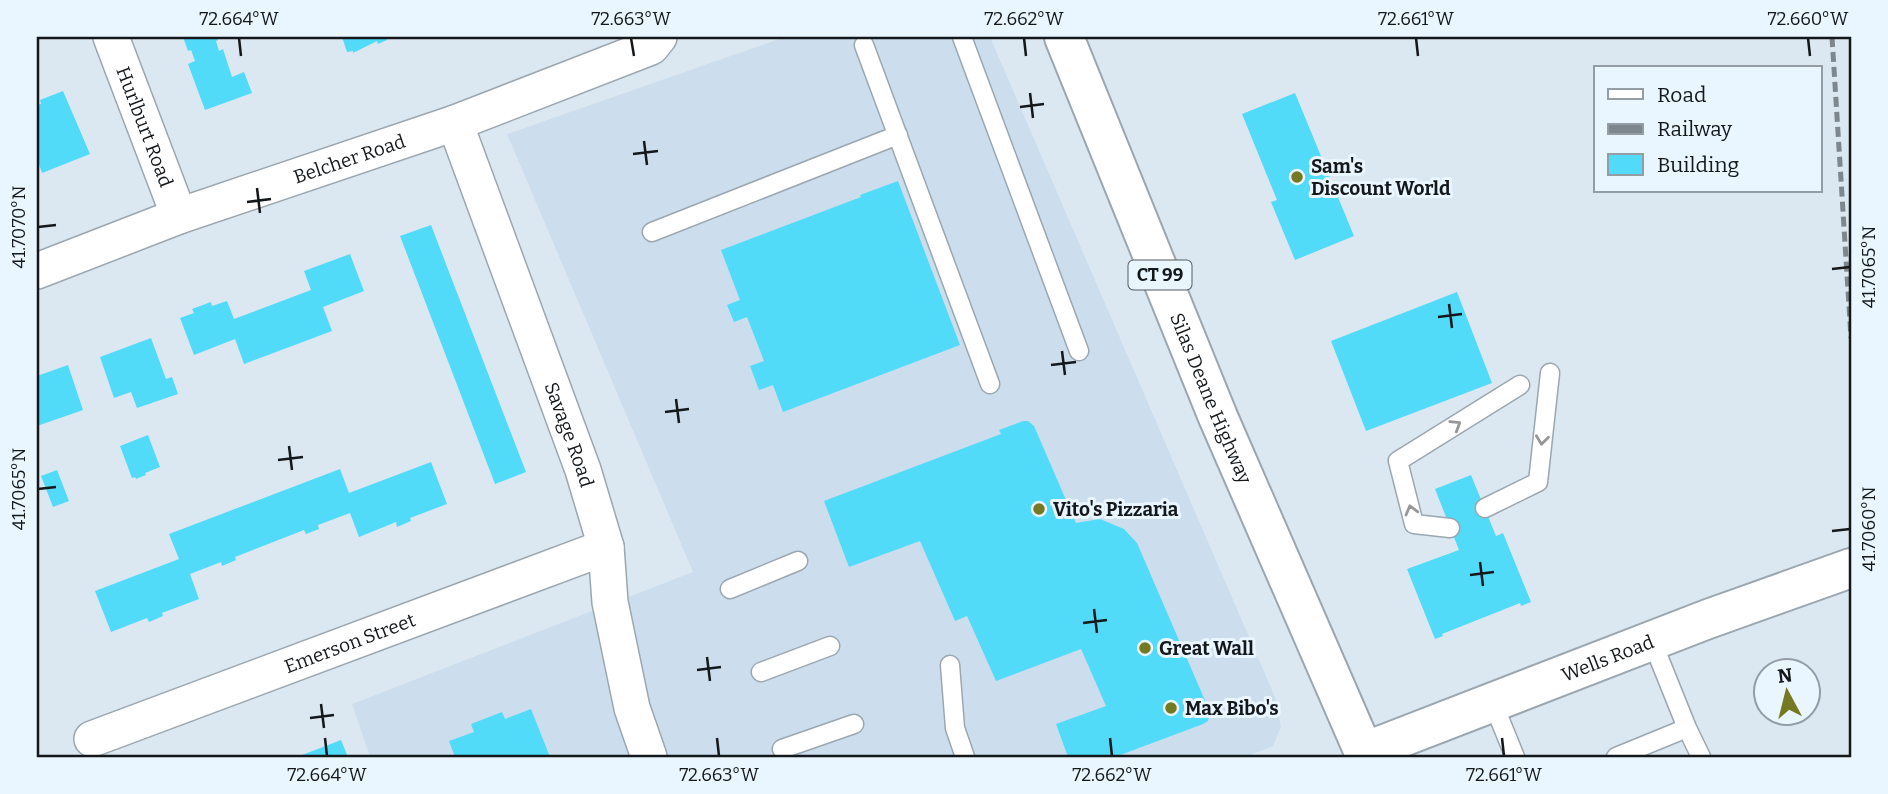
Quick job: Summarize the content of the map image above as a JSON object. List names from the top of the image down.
{
  "streets": {
    "main road": ["CT 99", "Silas Deane Highway", "Wells Road"],
    "street": [
      "Hurlburt Road",
      "Belcher Road",
      "Savage Road",
      "Emerson Street"
    ]
  },
  "crossings": [
    ["Hurlburt Road", "Belcher Road"],
    ["Belcher Road", "Savage Road"],
    ["Silas Deane Highway", "Wells Road"],
    ["Savage Road", "Emerson Street"]
  ],
  "places": [
    "Sam's Discount World",
    "Vito's Pizzaria",
    "Great Wall",
    "Max Bibo's"
  ],
  "legend": ["Road", "Railway", "Building"],
  "north": "top",
  "coordinates": [
    "72.664°W",
    "72.663°W",
    "72.662°W",
    "72.661°W",
    "72.660°W",
    "41.7070°N",
    "41.7065°N",
    "41.7060°N"
  ]
}
